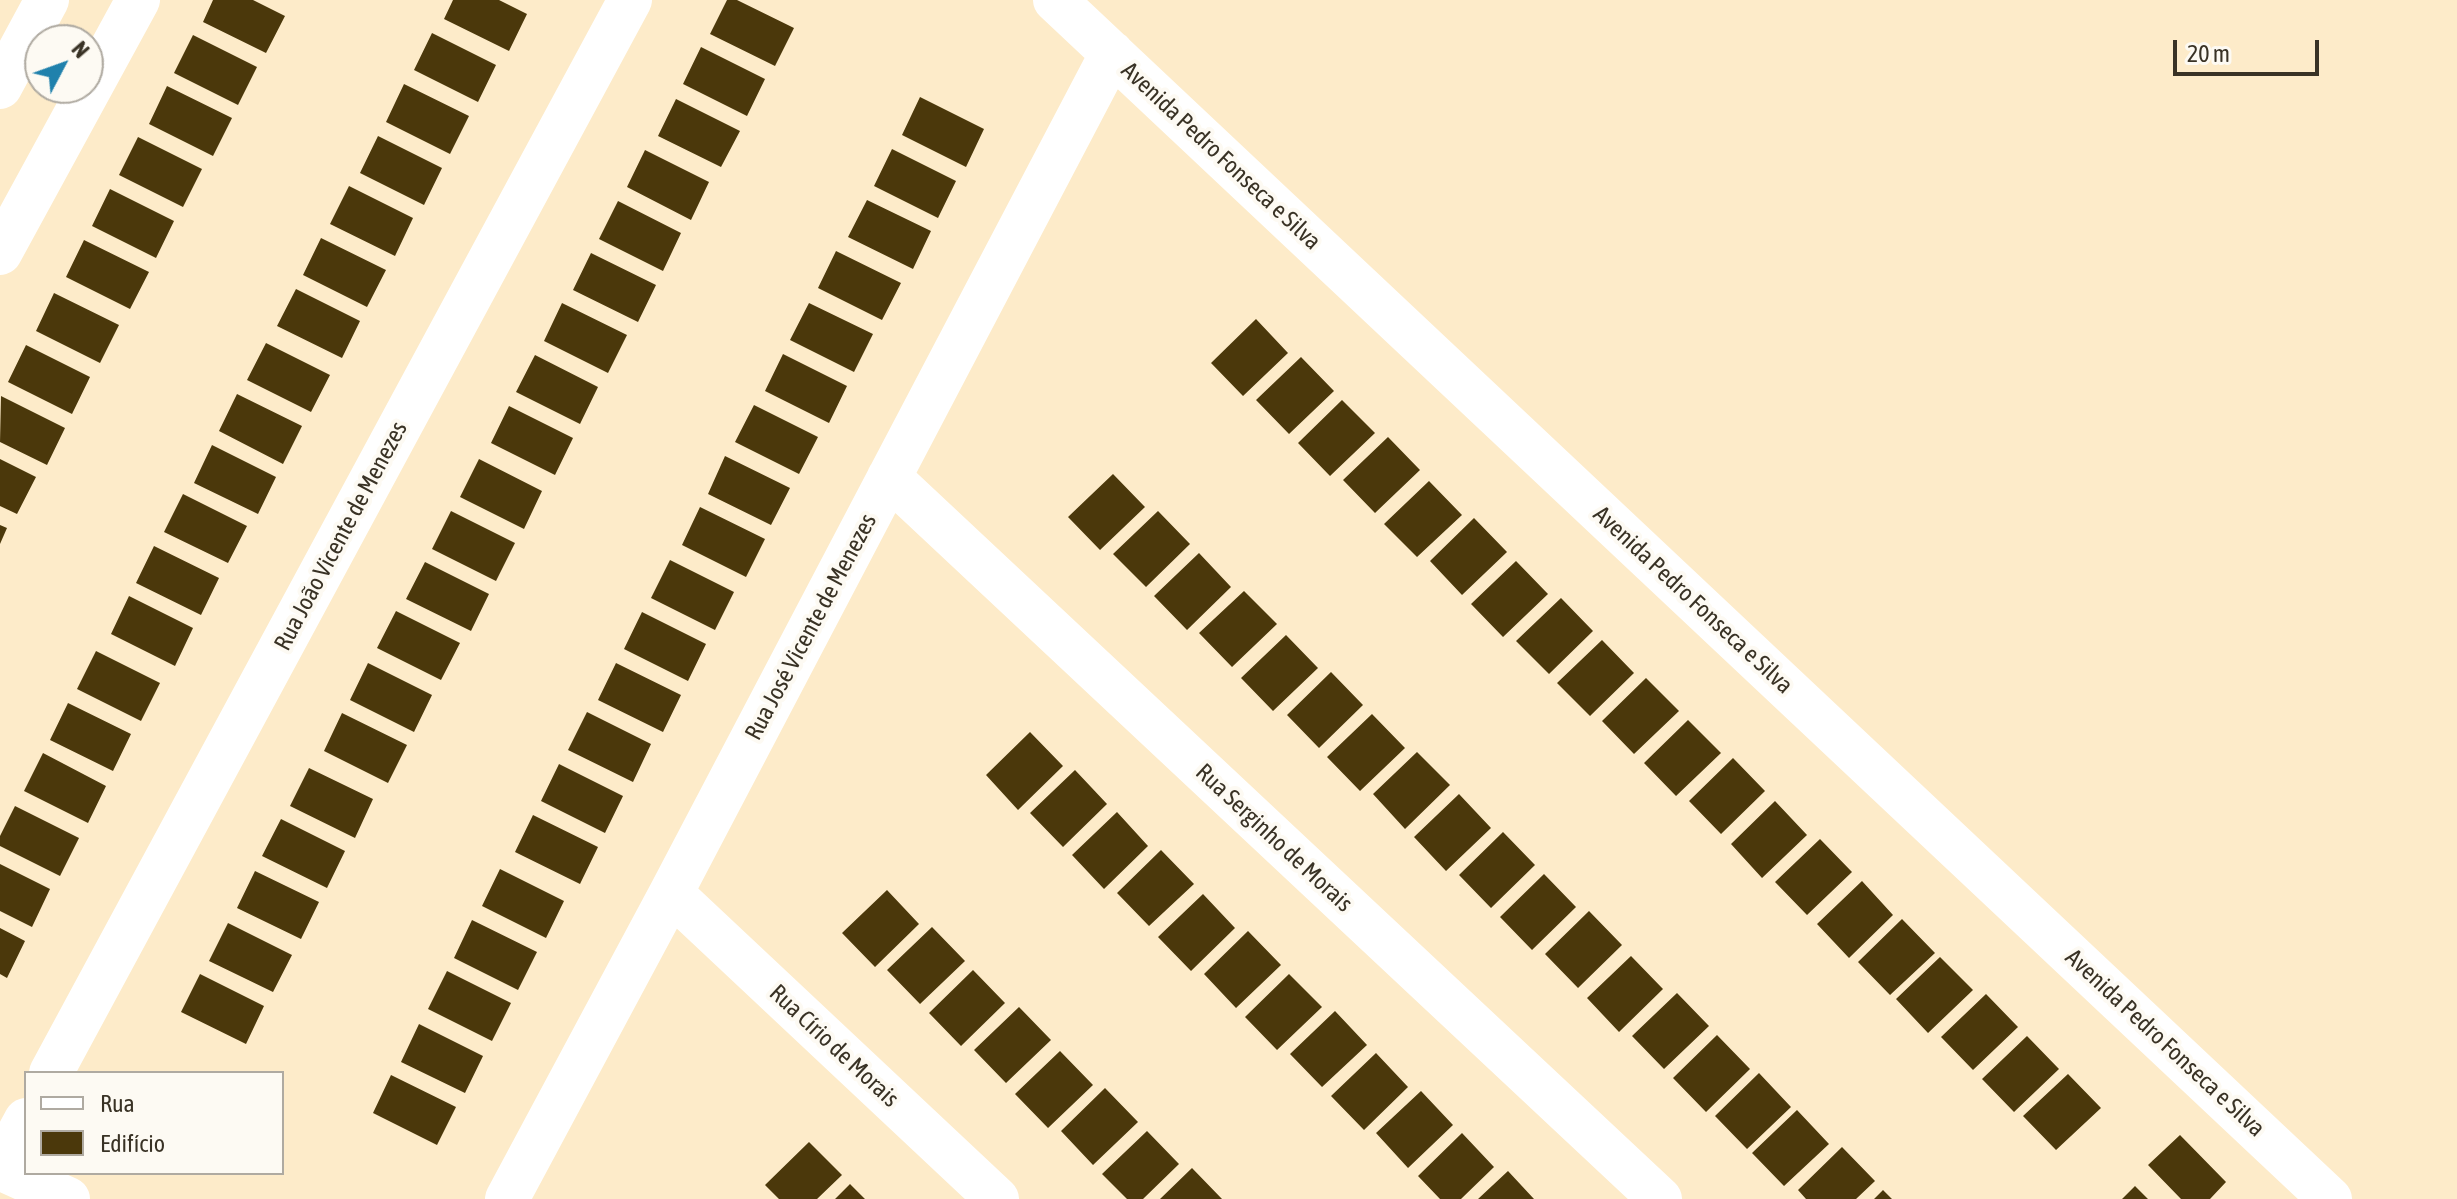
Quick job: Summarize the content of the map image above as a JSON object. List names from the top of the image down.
{
  "streets": {
    "street": [
      "Avenida Pedro Fonseca e Silva",
      "Rua João Vicente de Menezes",
      "Rua José Vicente de Menezes",
      "Rua Serginho de Morais",
      "Rua Círio de Morais"
    ]
  },
  "crossings": [
    ["Avenida Pedro Fonseca e Silva", "Rua José Vicente de Menezes"],
    ["Rua José Vicente de Menezes", "Rua Serginho de Morais"],
    ["Rua José Vicente de Menezes", "Rua Círio de Morais"]
  ],
  "legend": ["Rua", "Edifício"],
  "scale_bar": "20 m",
  "north": "top right"
}
